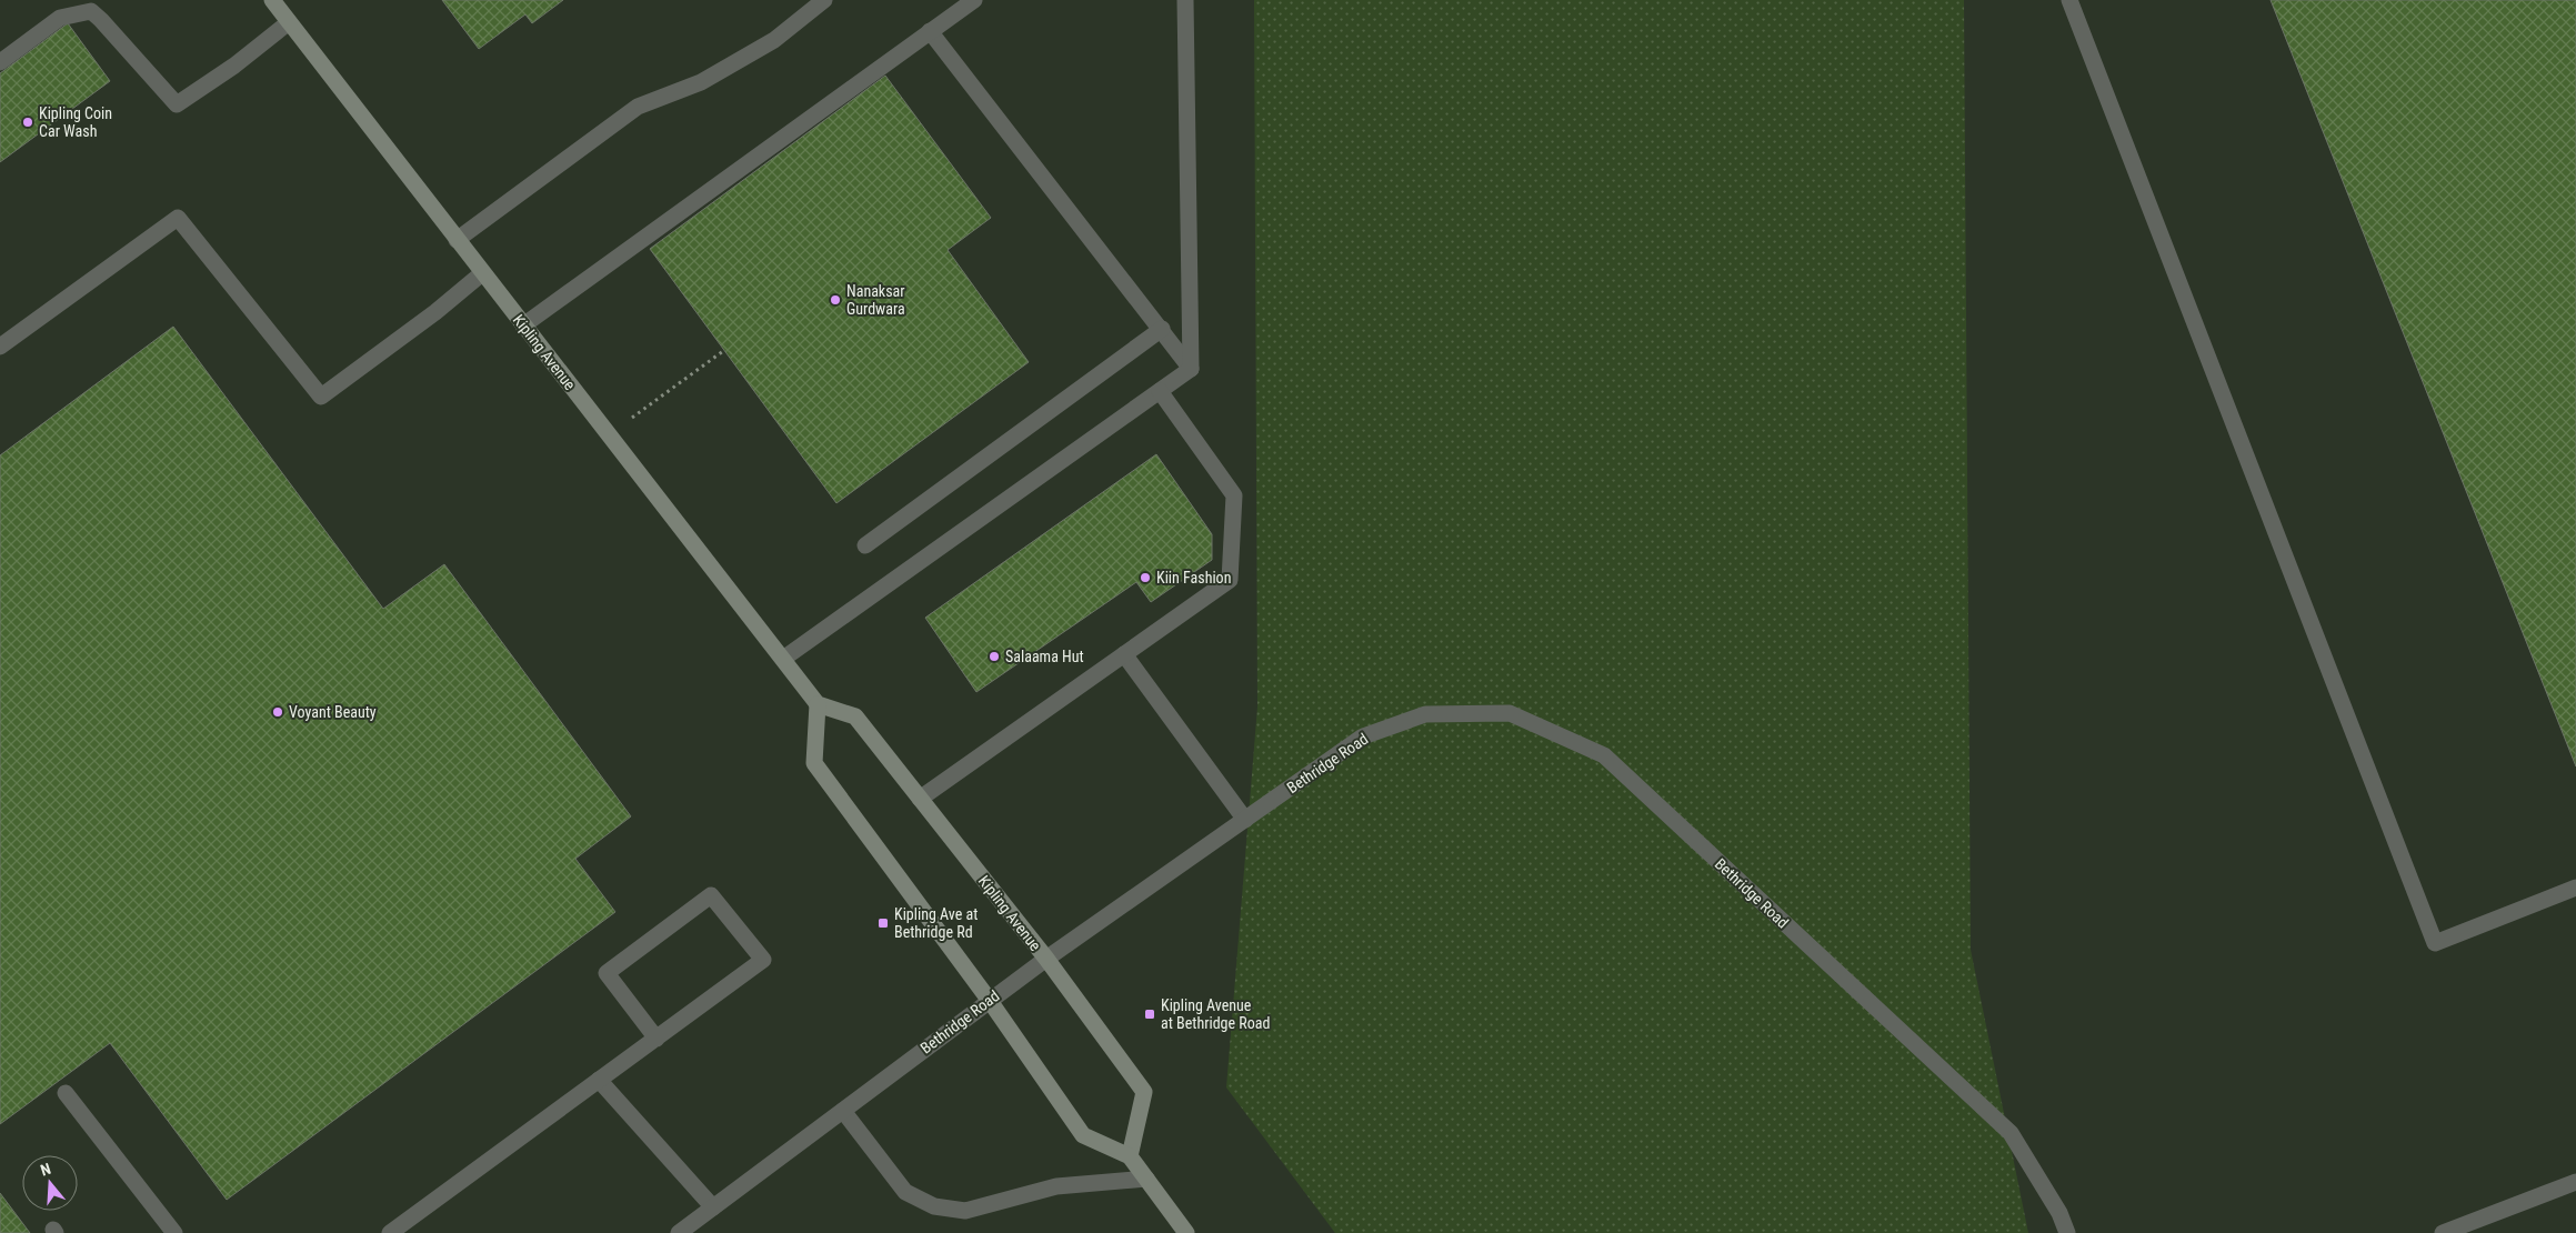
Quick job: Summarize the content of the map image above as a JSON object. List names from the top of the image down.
{
  "streets": {
    "main road": ["Kipling Avenue"],
    "street": ["Bethridge Road"]
  },
  "crossings": [
    ["Kipling Avenue", "Bethridge Road"]
  ],
  "places": {
    "other": [
      "Kipling Coin Car Wash",
      "Nanaksar Gurdwara",
      "Kiin Fashion",
      "Salaama Hut",
      "Voyant Beauty"
    ],
    "transit": ["Kipling Ave at Bethridge Rd", "Kipling Avenue at Bethridge Road"]
  },
  "north": "top"
}
